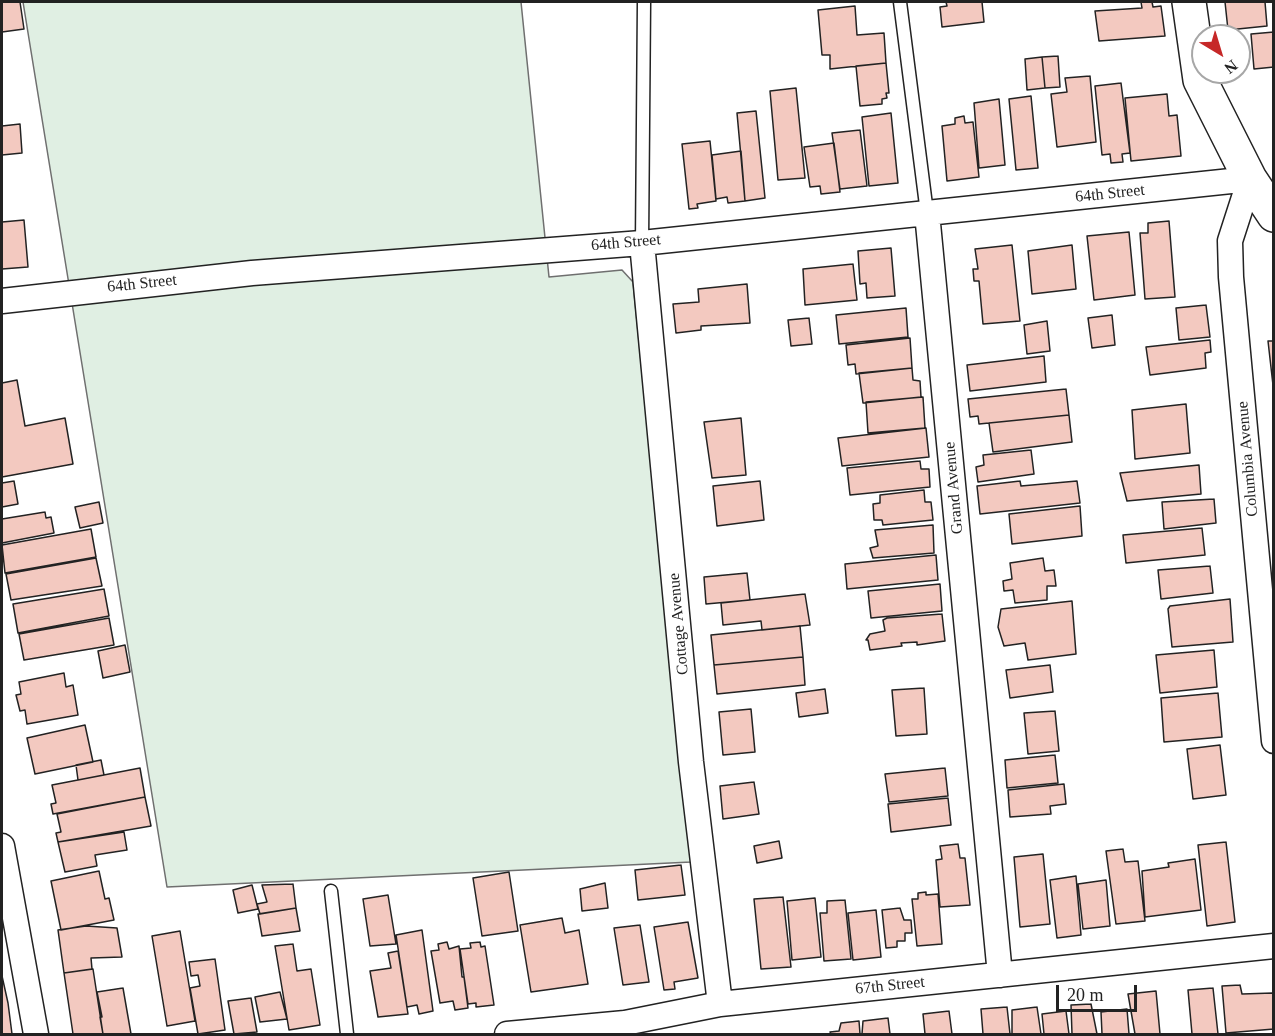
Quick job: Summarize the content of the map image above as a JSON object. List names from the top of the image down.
{
  "streets": {
    "street": [
      "64th Street",
      "Columbia Avenue",
      "Grand Avenue",
      "Cottage Avenue",
      "67th Street"
    ]
  },
  "crossings": [
    ["64th Street", "Columbia Avenue"],
    ["64th Street", "Grand Avenue"],
    ["64th Street", "Cottage Avenue"],
    ["Grand Avenue", "67th Street"],
    ["Cottage Avenue", "67th Street"]
  ],
  "scale_bar": "20 m",
  "north": "bottom right"
}
